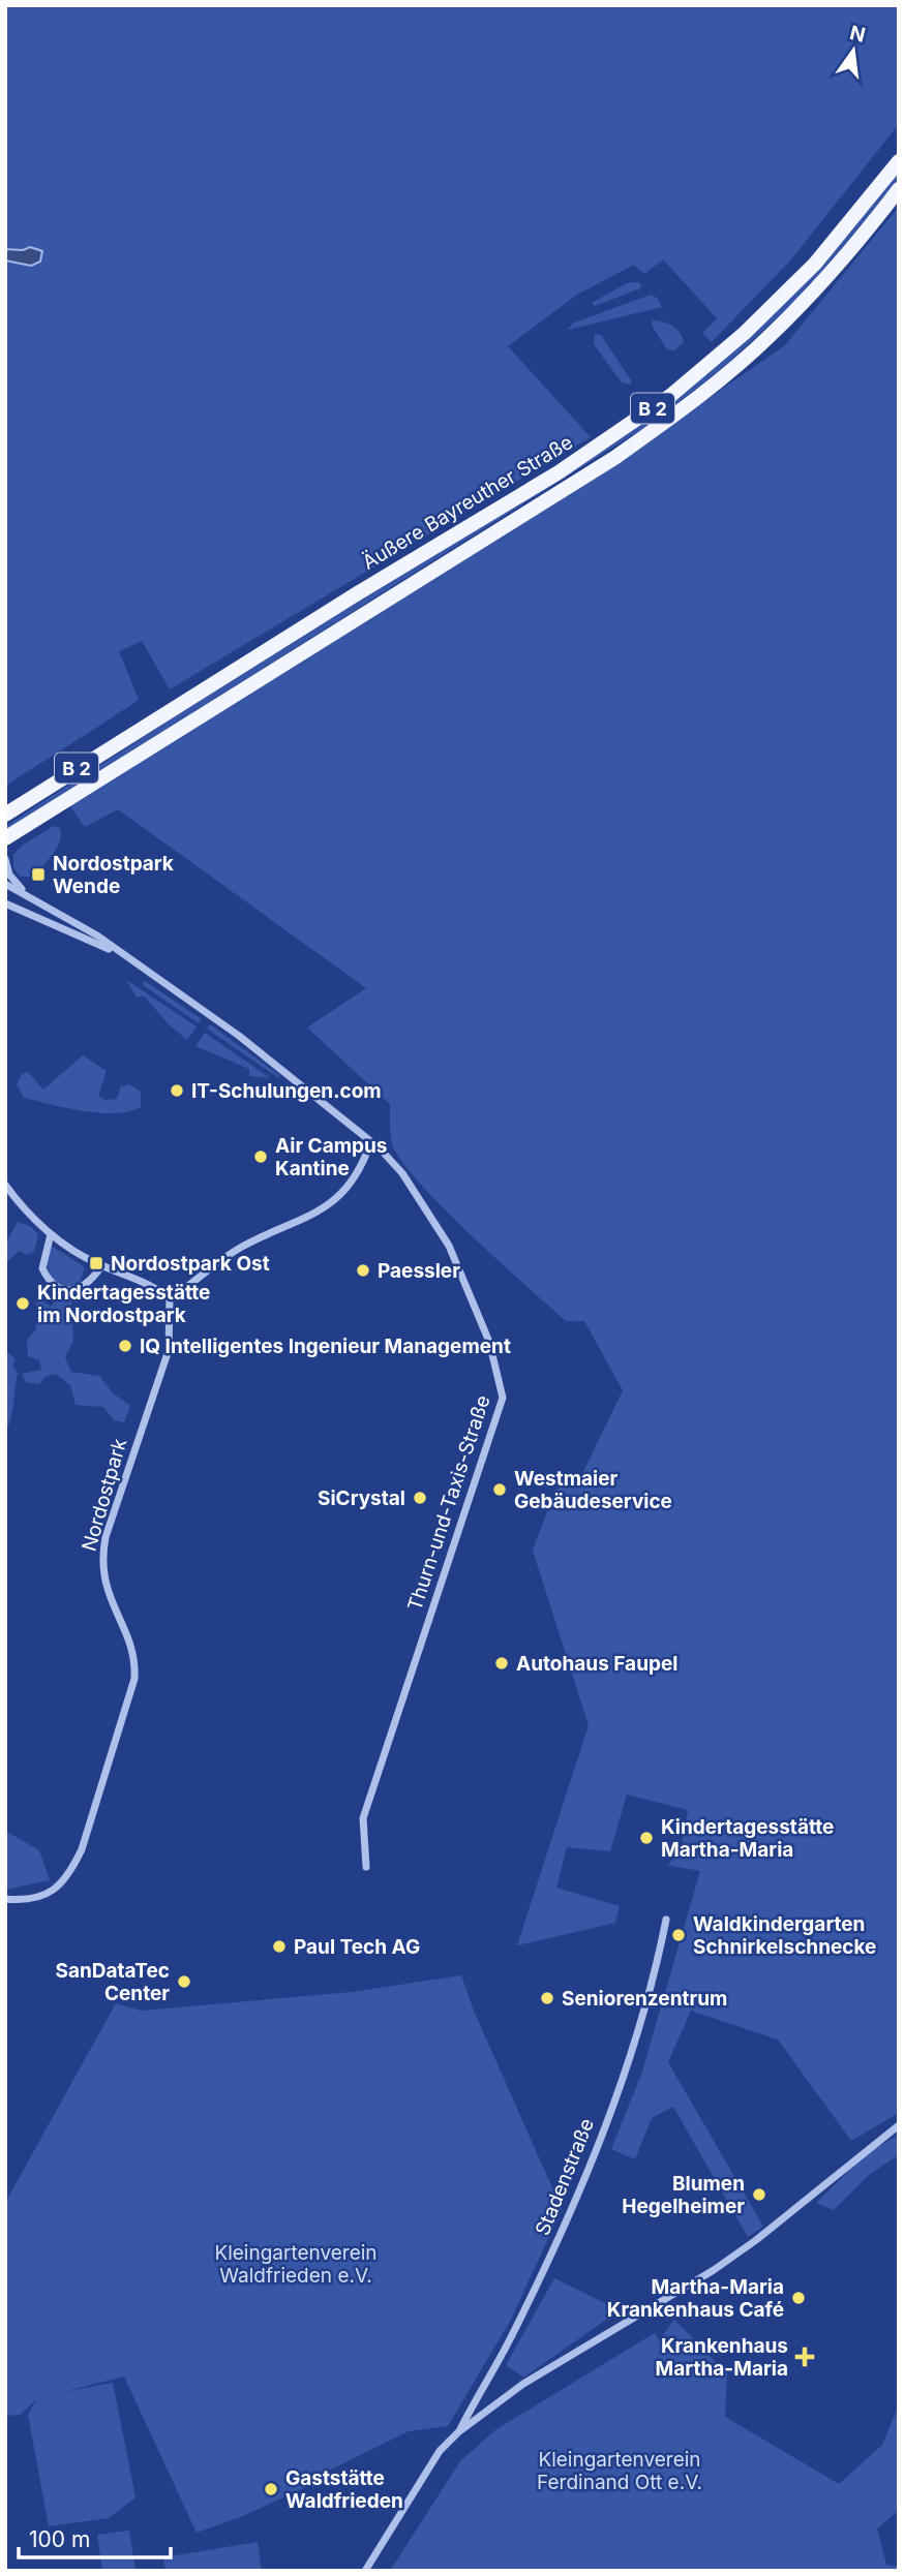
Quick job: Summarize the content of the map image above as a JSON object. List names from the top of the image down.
{
  "streets": {
    "main road": ["B 2", "Äußere Bayreuther Straße"],
    "street": ["Nordostpark", "Thurn-und-Taxis-Straße", "Stadenstraße"]
  },
  "parks": ["Kleingartenverein Waldfrieden e.V.", "Kleingartenverein Ferdinand Ott e.V."],
  "places": {
    "transit": ["Nordostpark Wende", "Nordostpark Ost"],
    "other": [
      "IT-Schulungen.com",
      "Air Campus Kantine",
      "Paessler",
      "Kindertagesstätte im Nordostpark",
      "IQ Intelligentes Ingenieur Management",
      "Westmaier Gebäudeservice",
      "SiCrystal",
      "Autohaus Faupel",
      "Kindertagesstätte Martha-Maria",
      "Waldkindergarten Schnirkelschnecke",
      "Paul Tech AG",
      "SanDataTec Center",
      "Seniorenzentrum",
      "Blumen Hegelheimer",
      "Martha-Maria Krankenhaus Café",
      "Gaststätte Waldfrieden"
    ],
    "health": ["Krankenhaus Martha-Maria"]
  },
  "scale_bar": "100 m",
  "north": "top"
}
